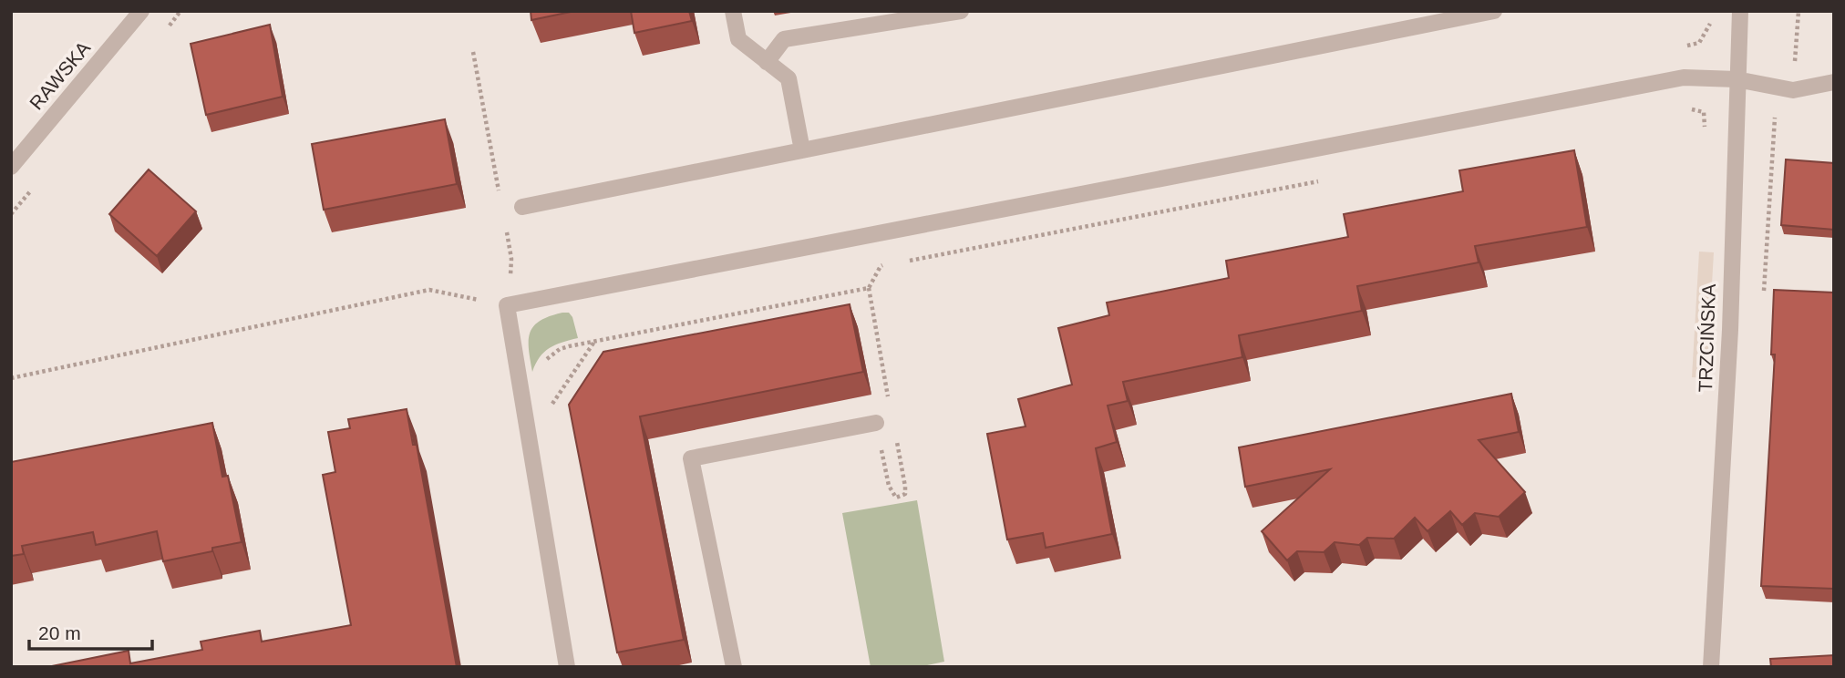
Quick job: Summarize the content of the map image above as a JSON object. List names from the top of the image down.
{
  "streets": {
    "street": ["RAWSKA", "TRZCIŃSKA"]
  },
  "scale_bar": "20 m"
}
